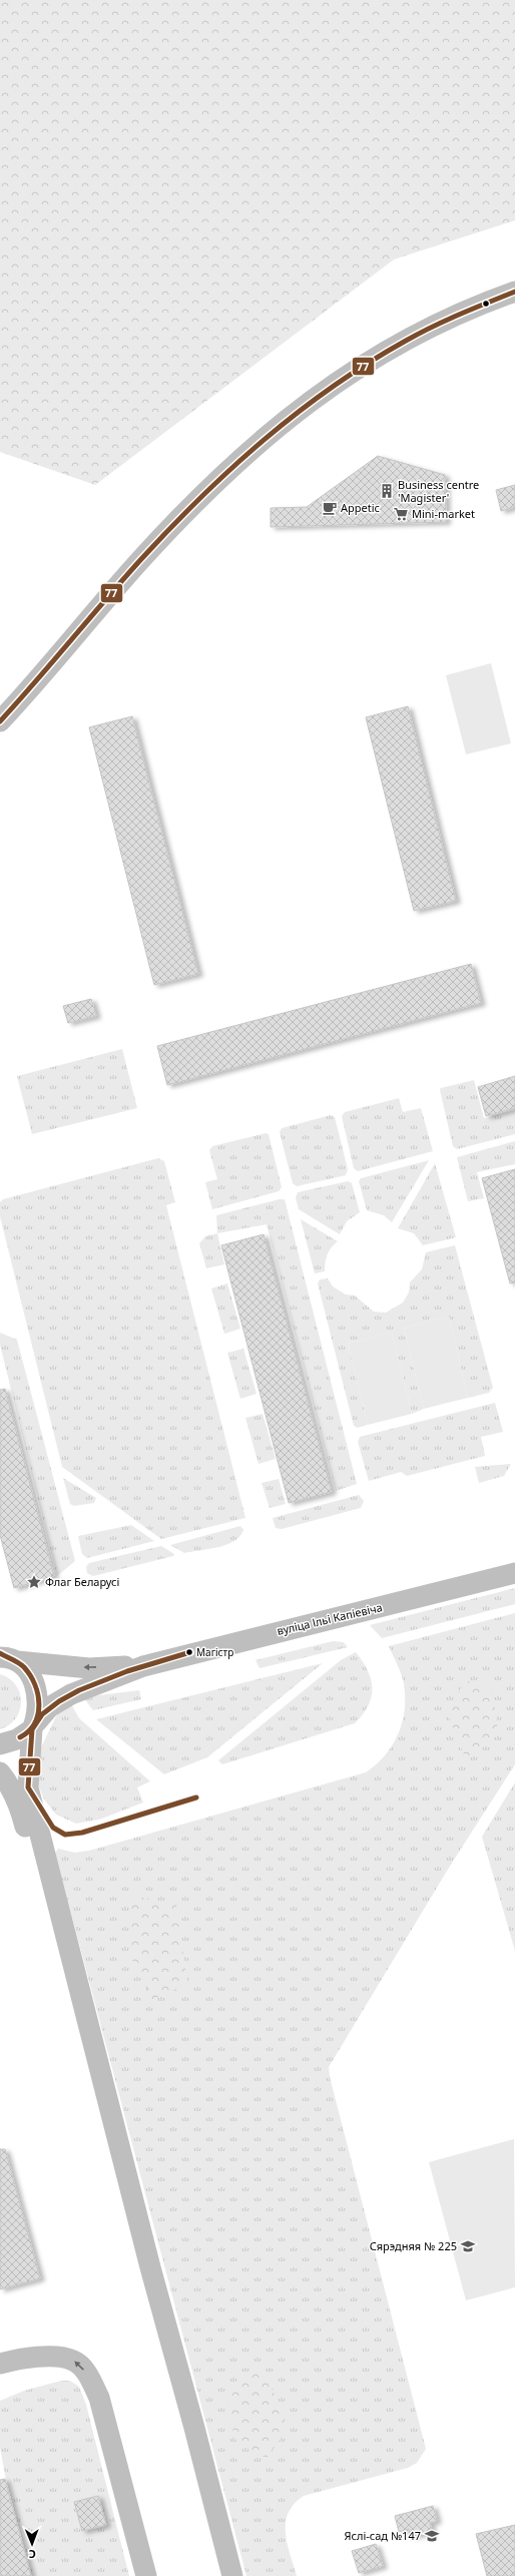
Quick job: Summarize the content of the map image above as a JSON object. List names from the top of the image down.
{
  "streets": {
    "street": ["вуліца Ільі Капіевіча"]
  },
  "places": {
    "building": ["Business centre 'Magister'"],
    "cafe": ["Appetic"],
    "supermarket": ["Mini-market"],
    "place": ["Флаг Беларусі"],
    "other": ["Магістр"],
    "school or university": ["Сярэдняя № 225", "Яслі-сад №147"]
  },
  "lines": ["transit line 77"],
  "north": "bottom"
}
